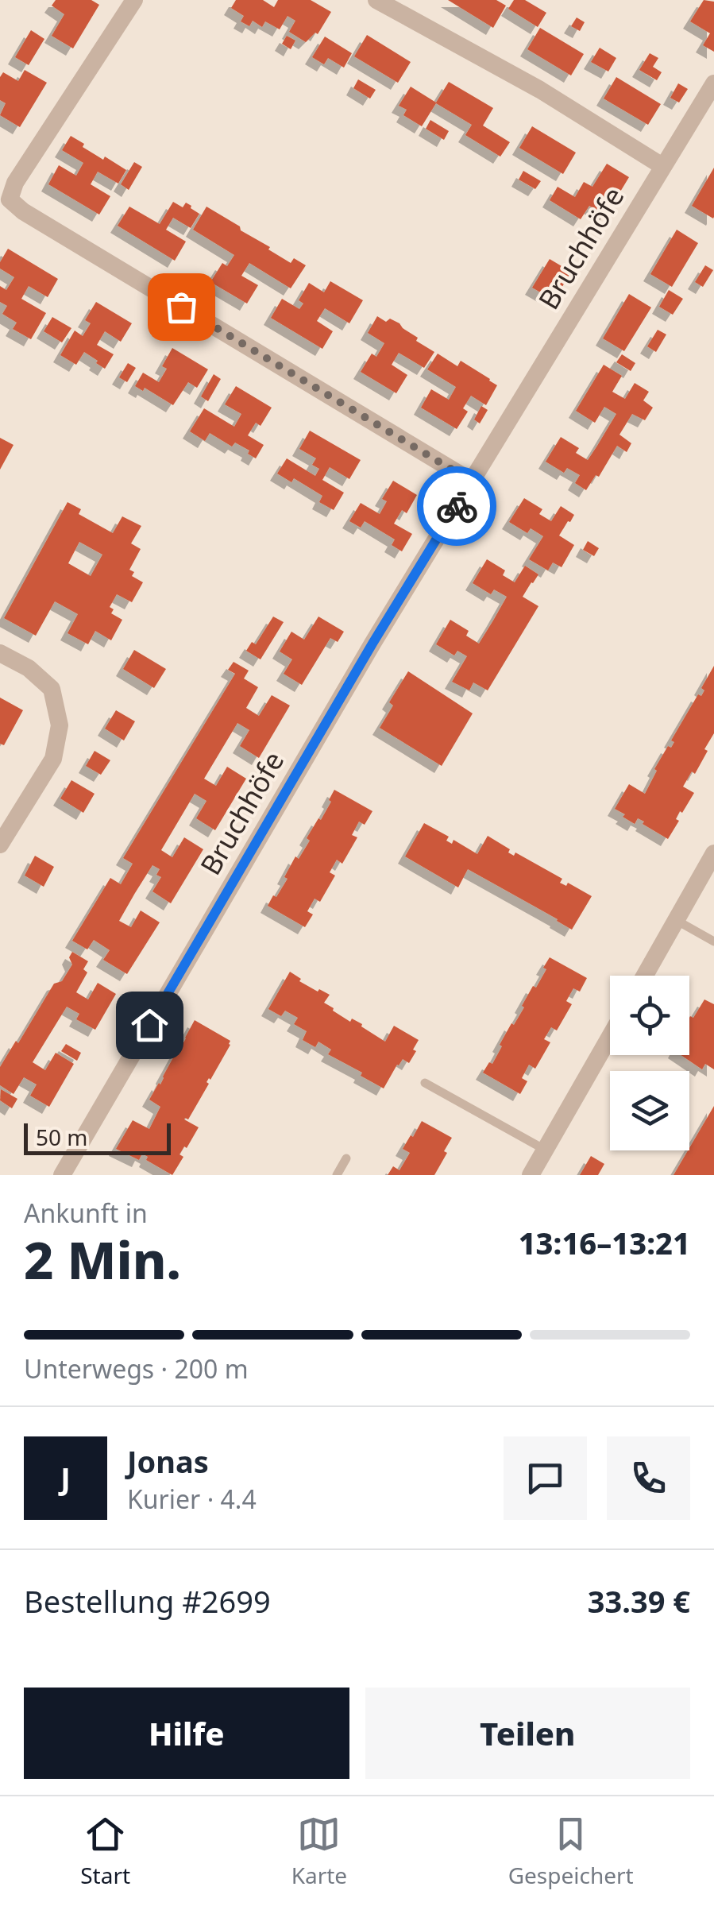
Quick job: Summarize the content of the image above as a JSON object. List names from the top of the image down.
{
  "streets": {
    "street": ["Bruchhöfe"]
  },
  "scale_bar": "50 m",
  "page": {
    "scale": "50 m",
    "heading": ["2 Min.", "Ankunft in", "13:16–13:21"],
    "panel": [
      "Jonas",
      "Kurier · 4.4",
      "Bestellung #2699",
      "33.39 €"
    ],
    "bar": "Unterwegs · 200 m",
    "round": "J",
    "buttons": ["Hilfe", "Teilen"],
    "tabs": ["Start", "Karte", "Gespeichert"]
  }
}
